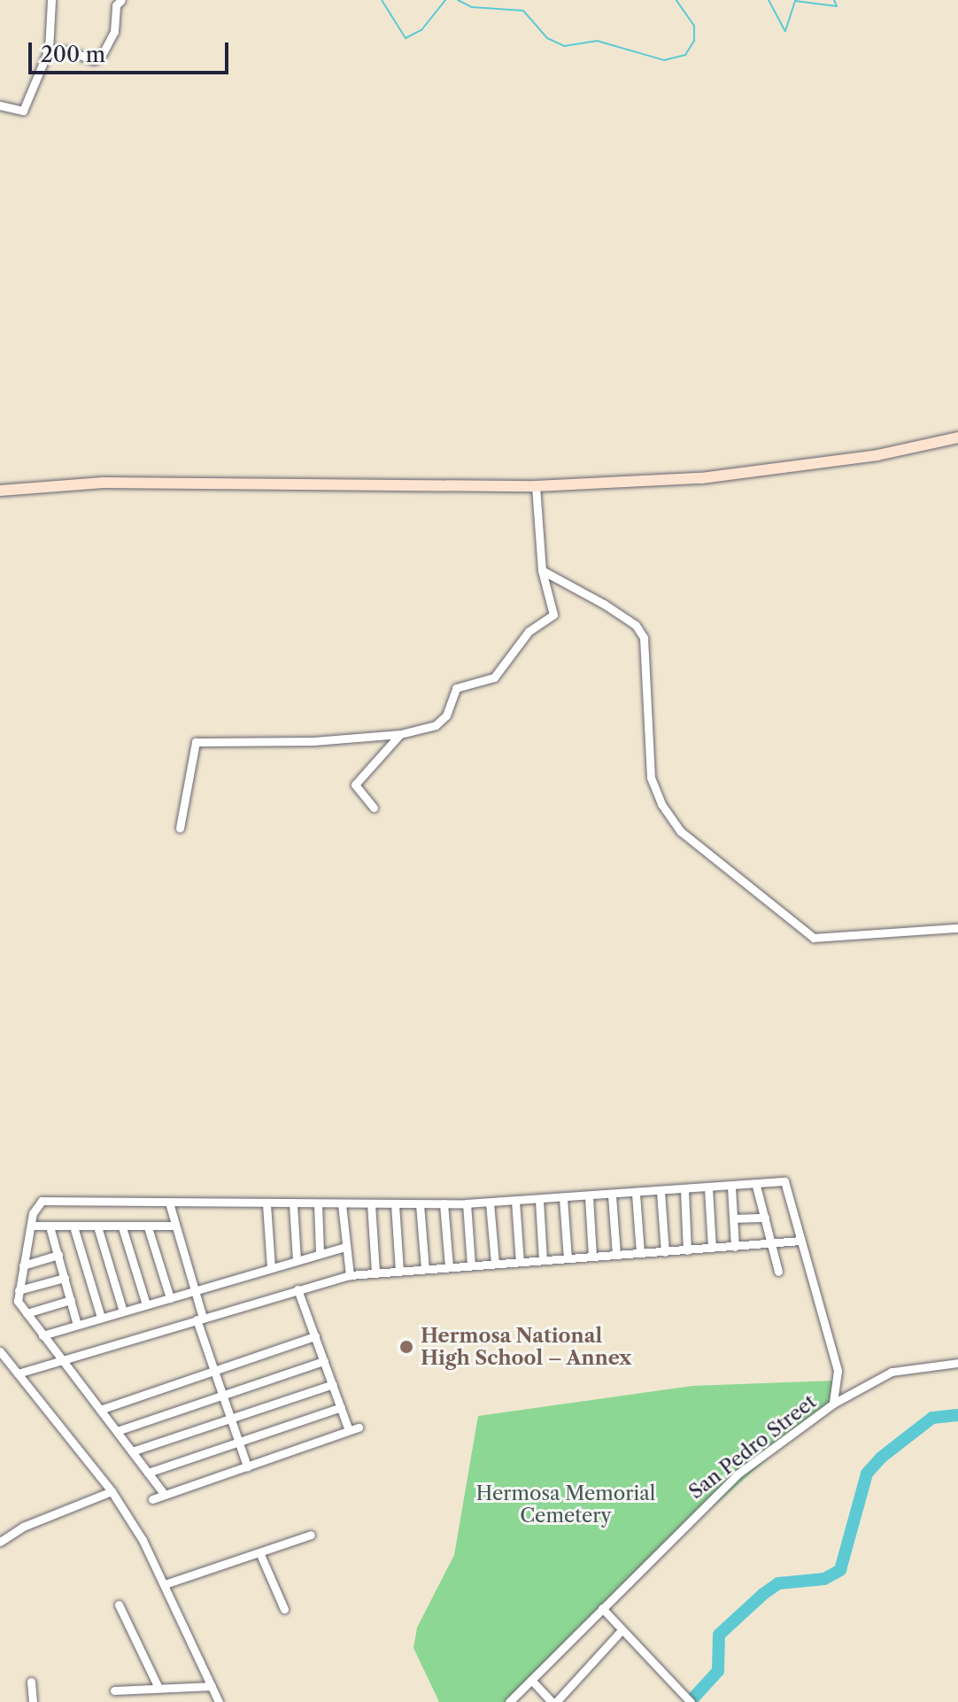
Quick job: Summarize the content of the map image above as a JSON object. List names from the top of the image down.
{
  "streets": {
    "street": ["San Pedro Street"]
  },
  "parks": ["Hermosa Memorial Cemetery"],
  "places": ["Hermosa National High School – Annex"],
  "scale_bar": "200 m"
}
